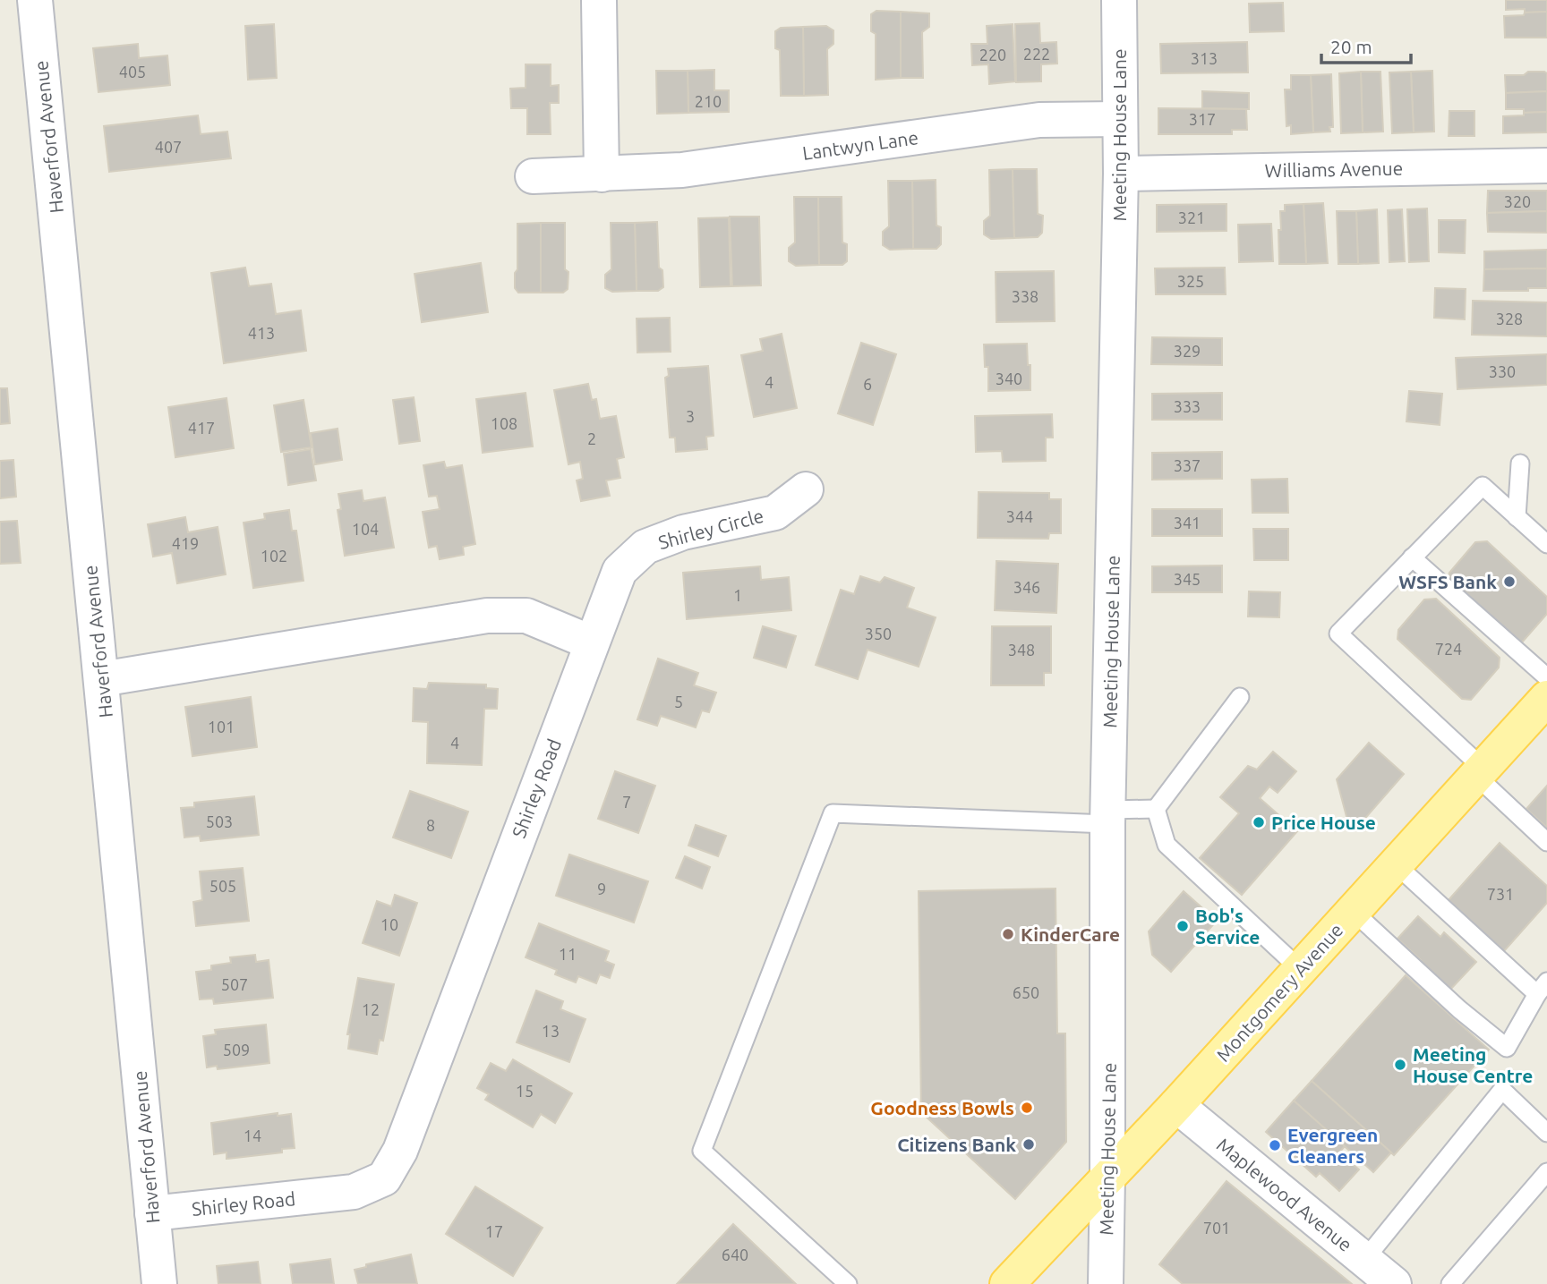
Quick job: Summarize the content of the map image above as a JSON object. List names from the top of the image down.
{
  "streets": {
    "main road": ["Montgomery Avenue"],
    "street": [
      "Meeting House Lane",
      "Haverford Avenue",
      "Lantwyn Lane",
      "Williams Avenue",
      "Shirley Circle",
      "Shirley Road",
      "Maplewood Avenue"
    ]
  },
  "crossings": [
    ["Meeting House Lane", "Lantwyn Lane"],
    ["Meeting House Lane", "Williams Avenue"],
    ["Meeting House Lane", "Montgomery Avenue"],
    ["Haverford Avenue", "Shirley Road"],
    ["Shirley Circle", "Shirley Road"],
    ["Montgomery Avenue", "Maplewood Avenue"]
  ],
  "places": [
    "WSFS Bank",
    "Price House",
    "Bob's Service",
    "KinderCare",
    "Meeting House Centre",
    "Goodness Bowls",
    "Citizens Bank",
    "Evergreen Cleaners"
  ],
  "house_numbers": [
    "222",
    "220",
    "313",
    "405",
    "210",
    "317",
    "407",
    "320",
    "321",
    "325",
    "338",
    "328",
    "413",
    "329",
    "330",
    "340",
    "4",
    "6",
    "333",
    "3",
    "108",
    "417",
    "2",
    "337",
    "344",
    "341",
    "104",
    "419",
    "102",
    "345",
    "346",
    "1",
    "350",
    "724",
    "348",
    "5",
    "101",
    "4",
    "7",
    "503",
    "8",
    "505",
    "9",
    "731",
    "10",
    "11",
    "507",
    "650",
    "12",
    "13",
    "509",
    "15",
    "14",
    "701",
    "17",
    "640"
  ],
  "scale_bar": "20 m"
}
